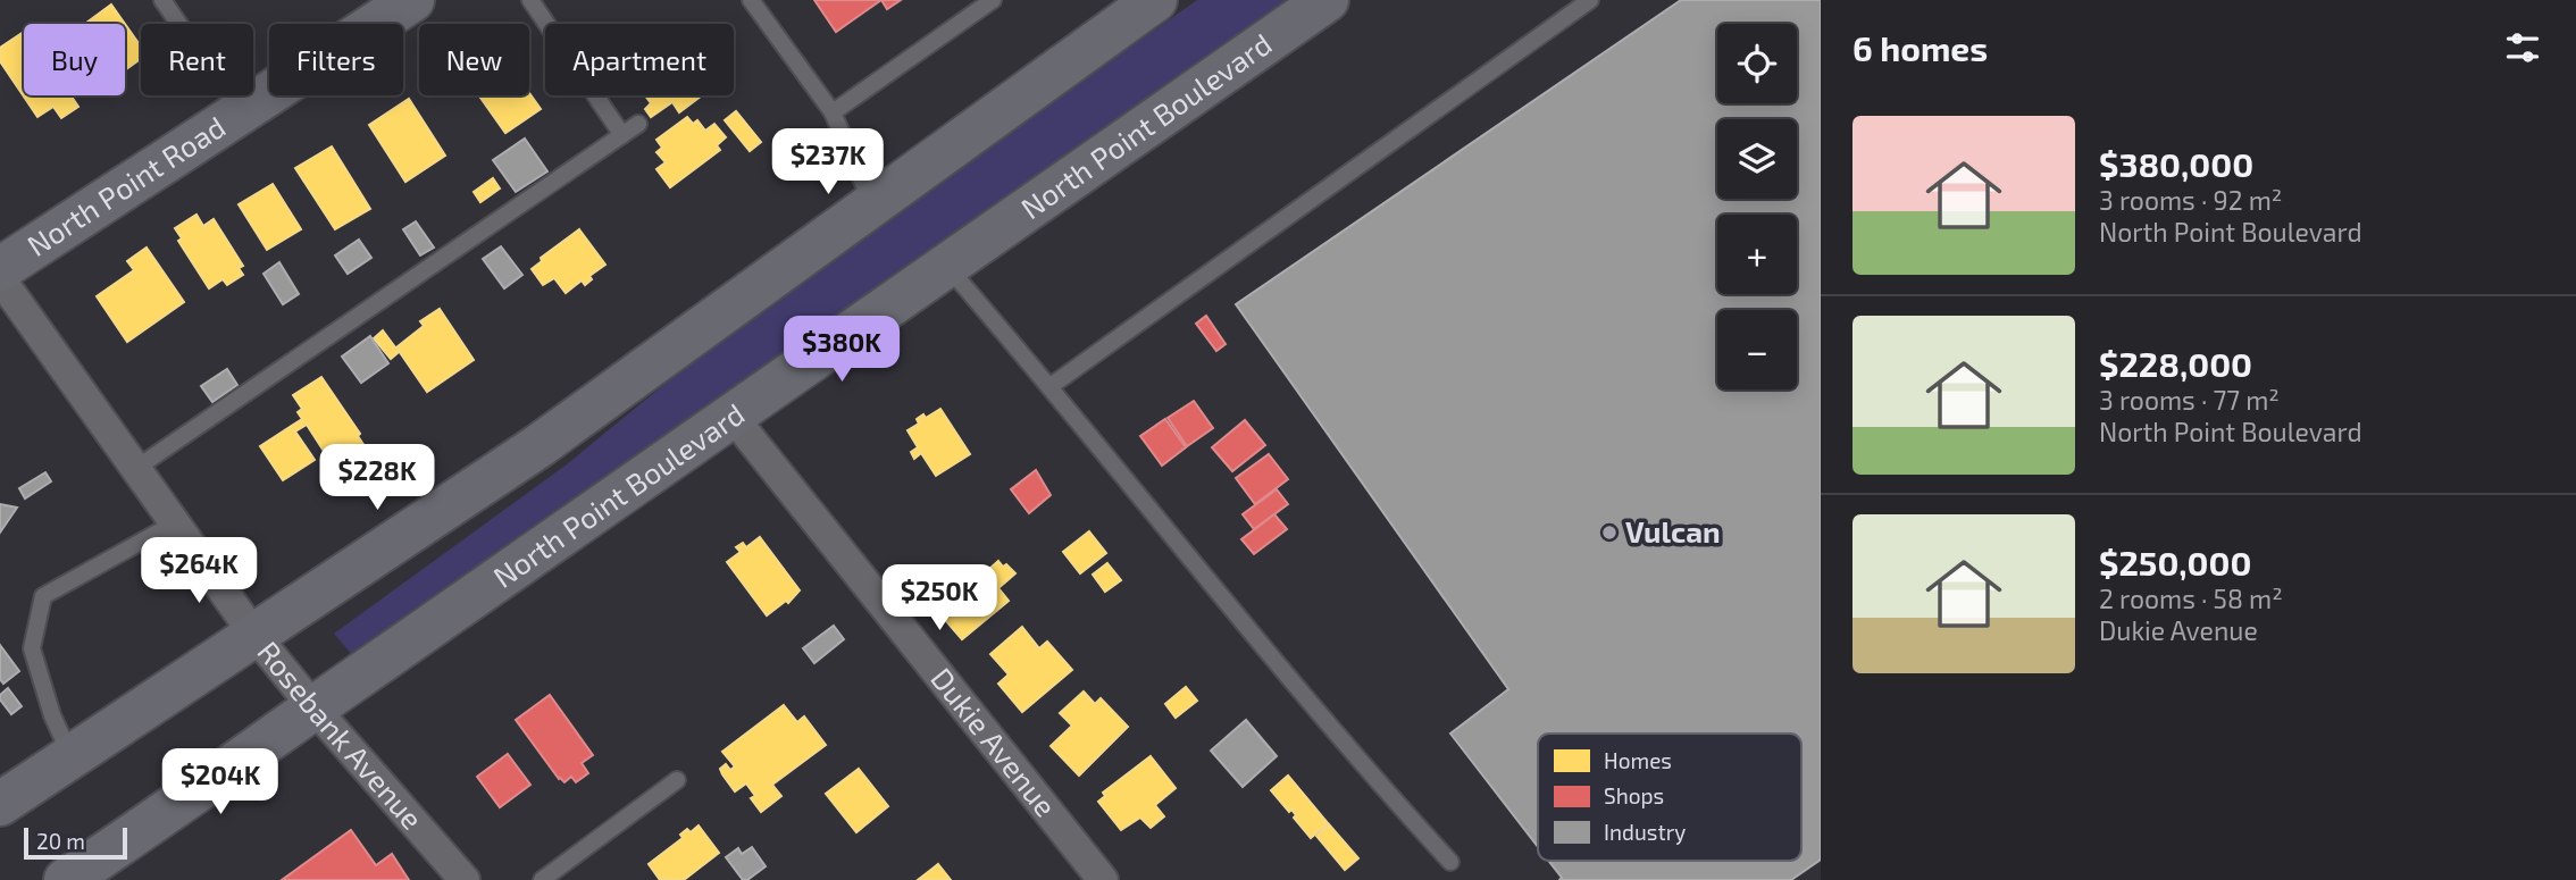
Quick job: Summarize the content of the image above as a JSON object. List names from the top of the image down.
{
  "streets": {
    "main road": ["North Point Boulevard", "North Point Road"],
    "street": ["Rosebank Avenue", "Dukie Avenue"]
  },
  "crossings": [
    ["North Point Boulevard", "Rosebank Avenue"],
    ["North Point Boulevard", "Dukie Avenue"]
  ],
  "places": ["Vulcan"],
  "legend": ["Homes", "Shops", "Industry"],
  "scale_bar": "20 m",
  "page": {
    "heading": "6 homes",
    "map_buttons": ["+", "−"],
    "chip": [
      "Buy",
      "Rent",
      "Filters",
      "New",
      "Apartment"
    ],
    "list": [
      {
        "name": "$380,000",
        "note": "3 rooms · 92 m² · North Point Boulevard"
      },
      {
        "name": "$228,000",
        "note": "3 rooms · 77 m² · North Point Boulevard"
      },
      {
        "name": "$250,000",
        "note": "2 rooms · 58 m² · Dukie Avenue"
      }
    ],
    "price": [
      "$237K",
      "$380K",
      "$228K",
      "$264K",
      "$250K",
      "$204K"
    ],
    "scale": "20 m"
  }
}
